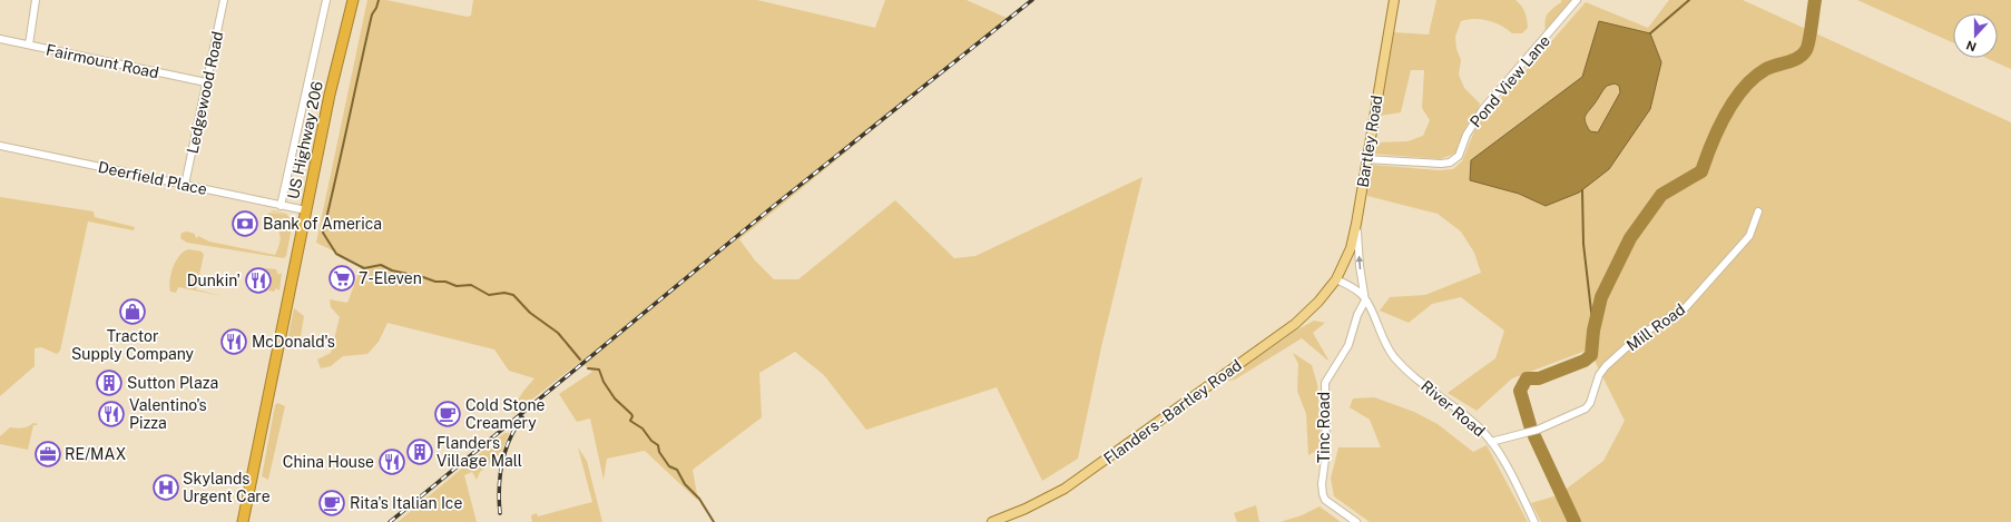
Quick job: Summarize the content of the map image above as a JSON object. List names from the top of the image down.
{
  "streets": {
    "highway": ["US Highway 206"],
    "main road": ["Bartley Road", "Flanders - Bartley Road"],
    "street": [
      "Fairmount Road",
      "Pond View Lane",
      "Ledgewood Road",
      "Deerfield Place",
      "Mill Road",
      "River Road",
      "Tinc Road"
    ]
  },
  "crossings": [
    ["Fairmount Road", "Ledgewood Road"],
    ["Pond View Lane", "Bartley Road"],
    ["Ledgewood Road", "Deerfield Place"],
    ["US Highway 206", "Deerfield Place"],
    ["Bartley Road", "River Road"],
    ["Bartley Road", "Flanders - Bartley Road"],
    ["Mill Road", "River Road"],
    ["River Road", "Flanders - Bartley Road"],
    ["River Road", "Tinc Road"]
  ],
  "places": {
    "bank": ["Bank of America"],
    "supermarket": ["7-Eleven"],
    "restaurant": [
      "Dunkin'",
      "McDonald's",
      "Valentino's Pizza",
      "China House"
    ],
    "shop": ["Tractor Supply Company"],
    "building": ["Sutton Plaza", "Flanders Village Mall"],
    "cafe": ["Cold Stone Creamery", "Rita's Italian Ice"],
    "office": ["RE/MAX"],
    "hospital": ["Skylands Urgent Care"]
  },
  "north": "bottom"
}
